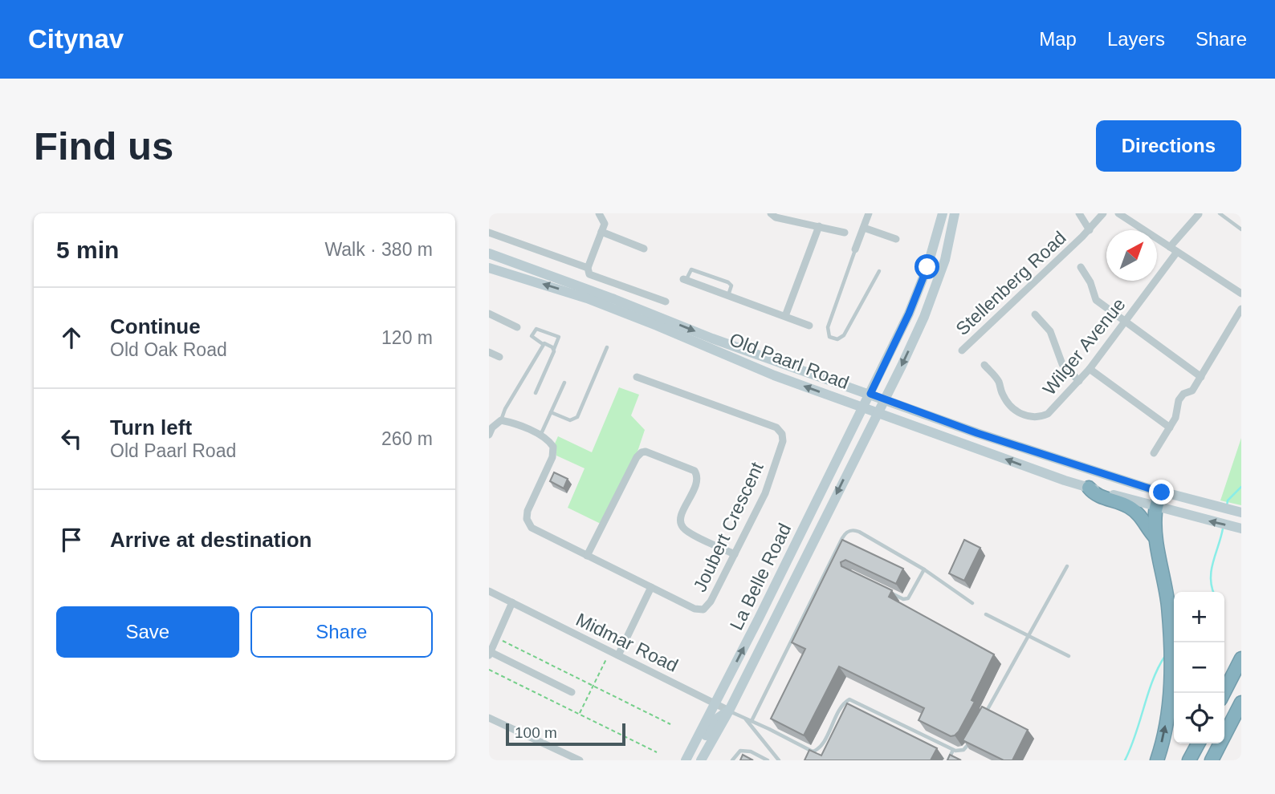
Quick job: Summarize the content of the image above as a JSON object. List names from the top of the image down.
{
  "streets": {
    "main road": ["Old Paarl Road", "La Belle Road"],
    "street": [
      "Stellenberg Road",
      "Wilger Avenue",
      "Joubert Crescent",
      "Midmar Road"
    ]
  },
  "crossings": [
    ["Old Paarl Road", "La Belle Road"],
    ["La Belle Road", "Midmar Road"]
  ],
  "scale_bar": "100 m",
  "north": "top right",
  "page": {
    "header": "Citynav",
    "nav": ["Map", "Layers", "Share"],
    "buttons": [
      "Directions",
      ["Save", "Share"]
    ],
    "title": "Find us",
    "heading": ["5 min", "Walk · 380 m"],
    "list": [
      ["Continue", "Old Oak Road", "120 m"],
      ["Turn left", "Old Paarl Road", "260 m"],
      "Arrive at destination"
    ],
    "map_buttons": ["+", "−"],
    "scale": "100 m"
  }
}
